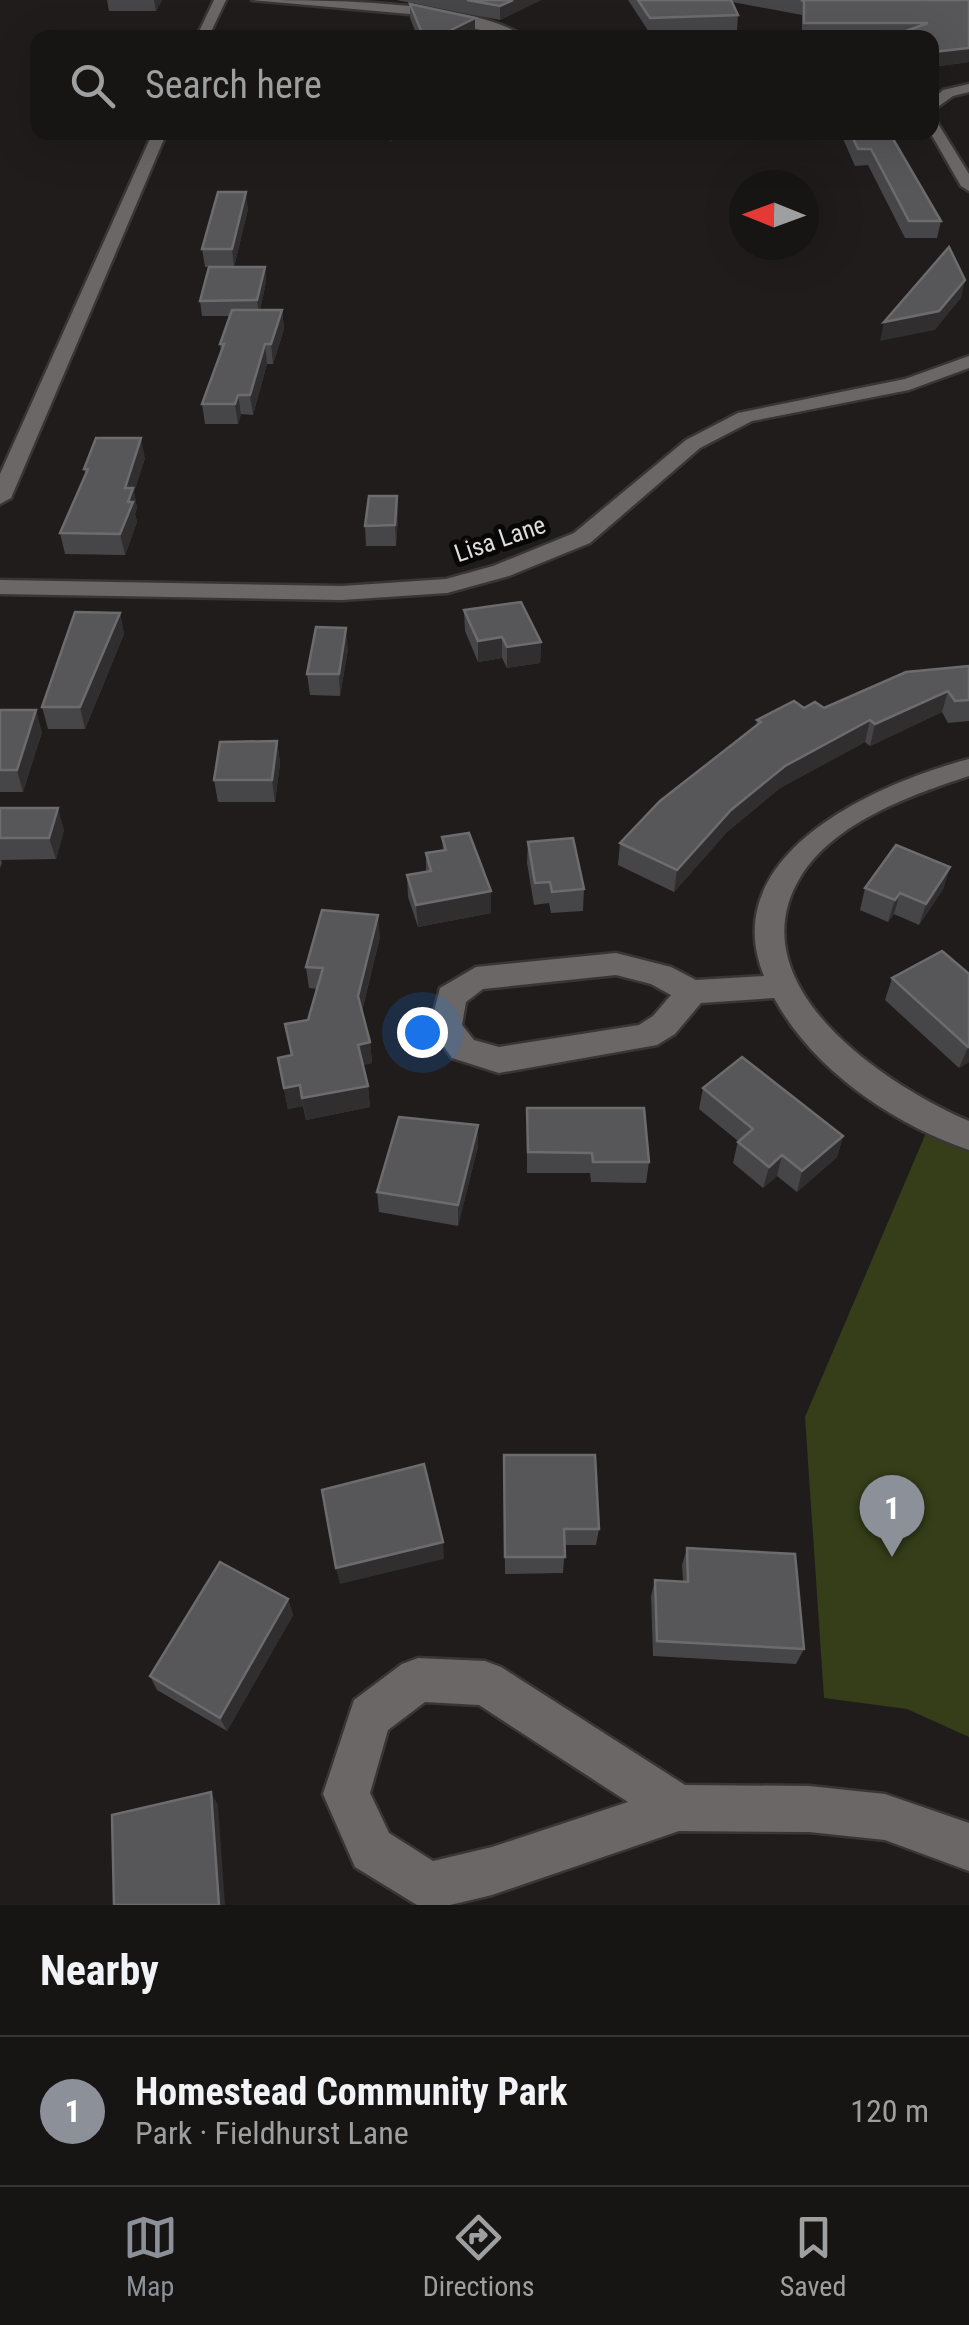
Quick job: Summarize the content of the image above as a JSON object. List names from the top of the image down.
{
  "streets": {
    "street": ["Lisa Lane"]
  },
  "north": "left",
  "page": {
    "search": "Search here",
    "pins": "1",
    "heading": "Nearby",
    "list": [
      {
        "mark": "1",
        "name": "Homestead Community Park",
        "note": "Park · Fieldhurst Lane",
        "value": "120 m"
      }
    ],
    "nav": ["Map", "Directions", "Saved"]
  }
}
